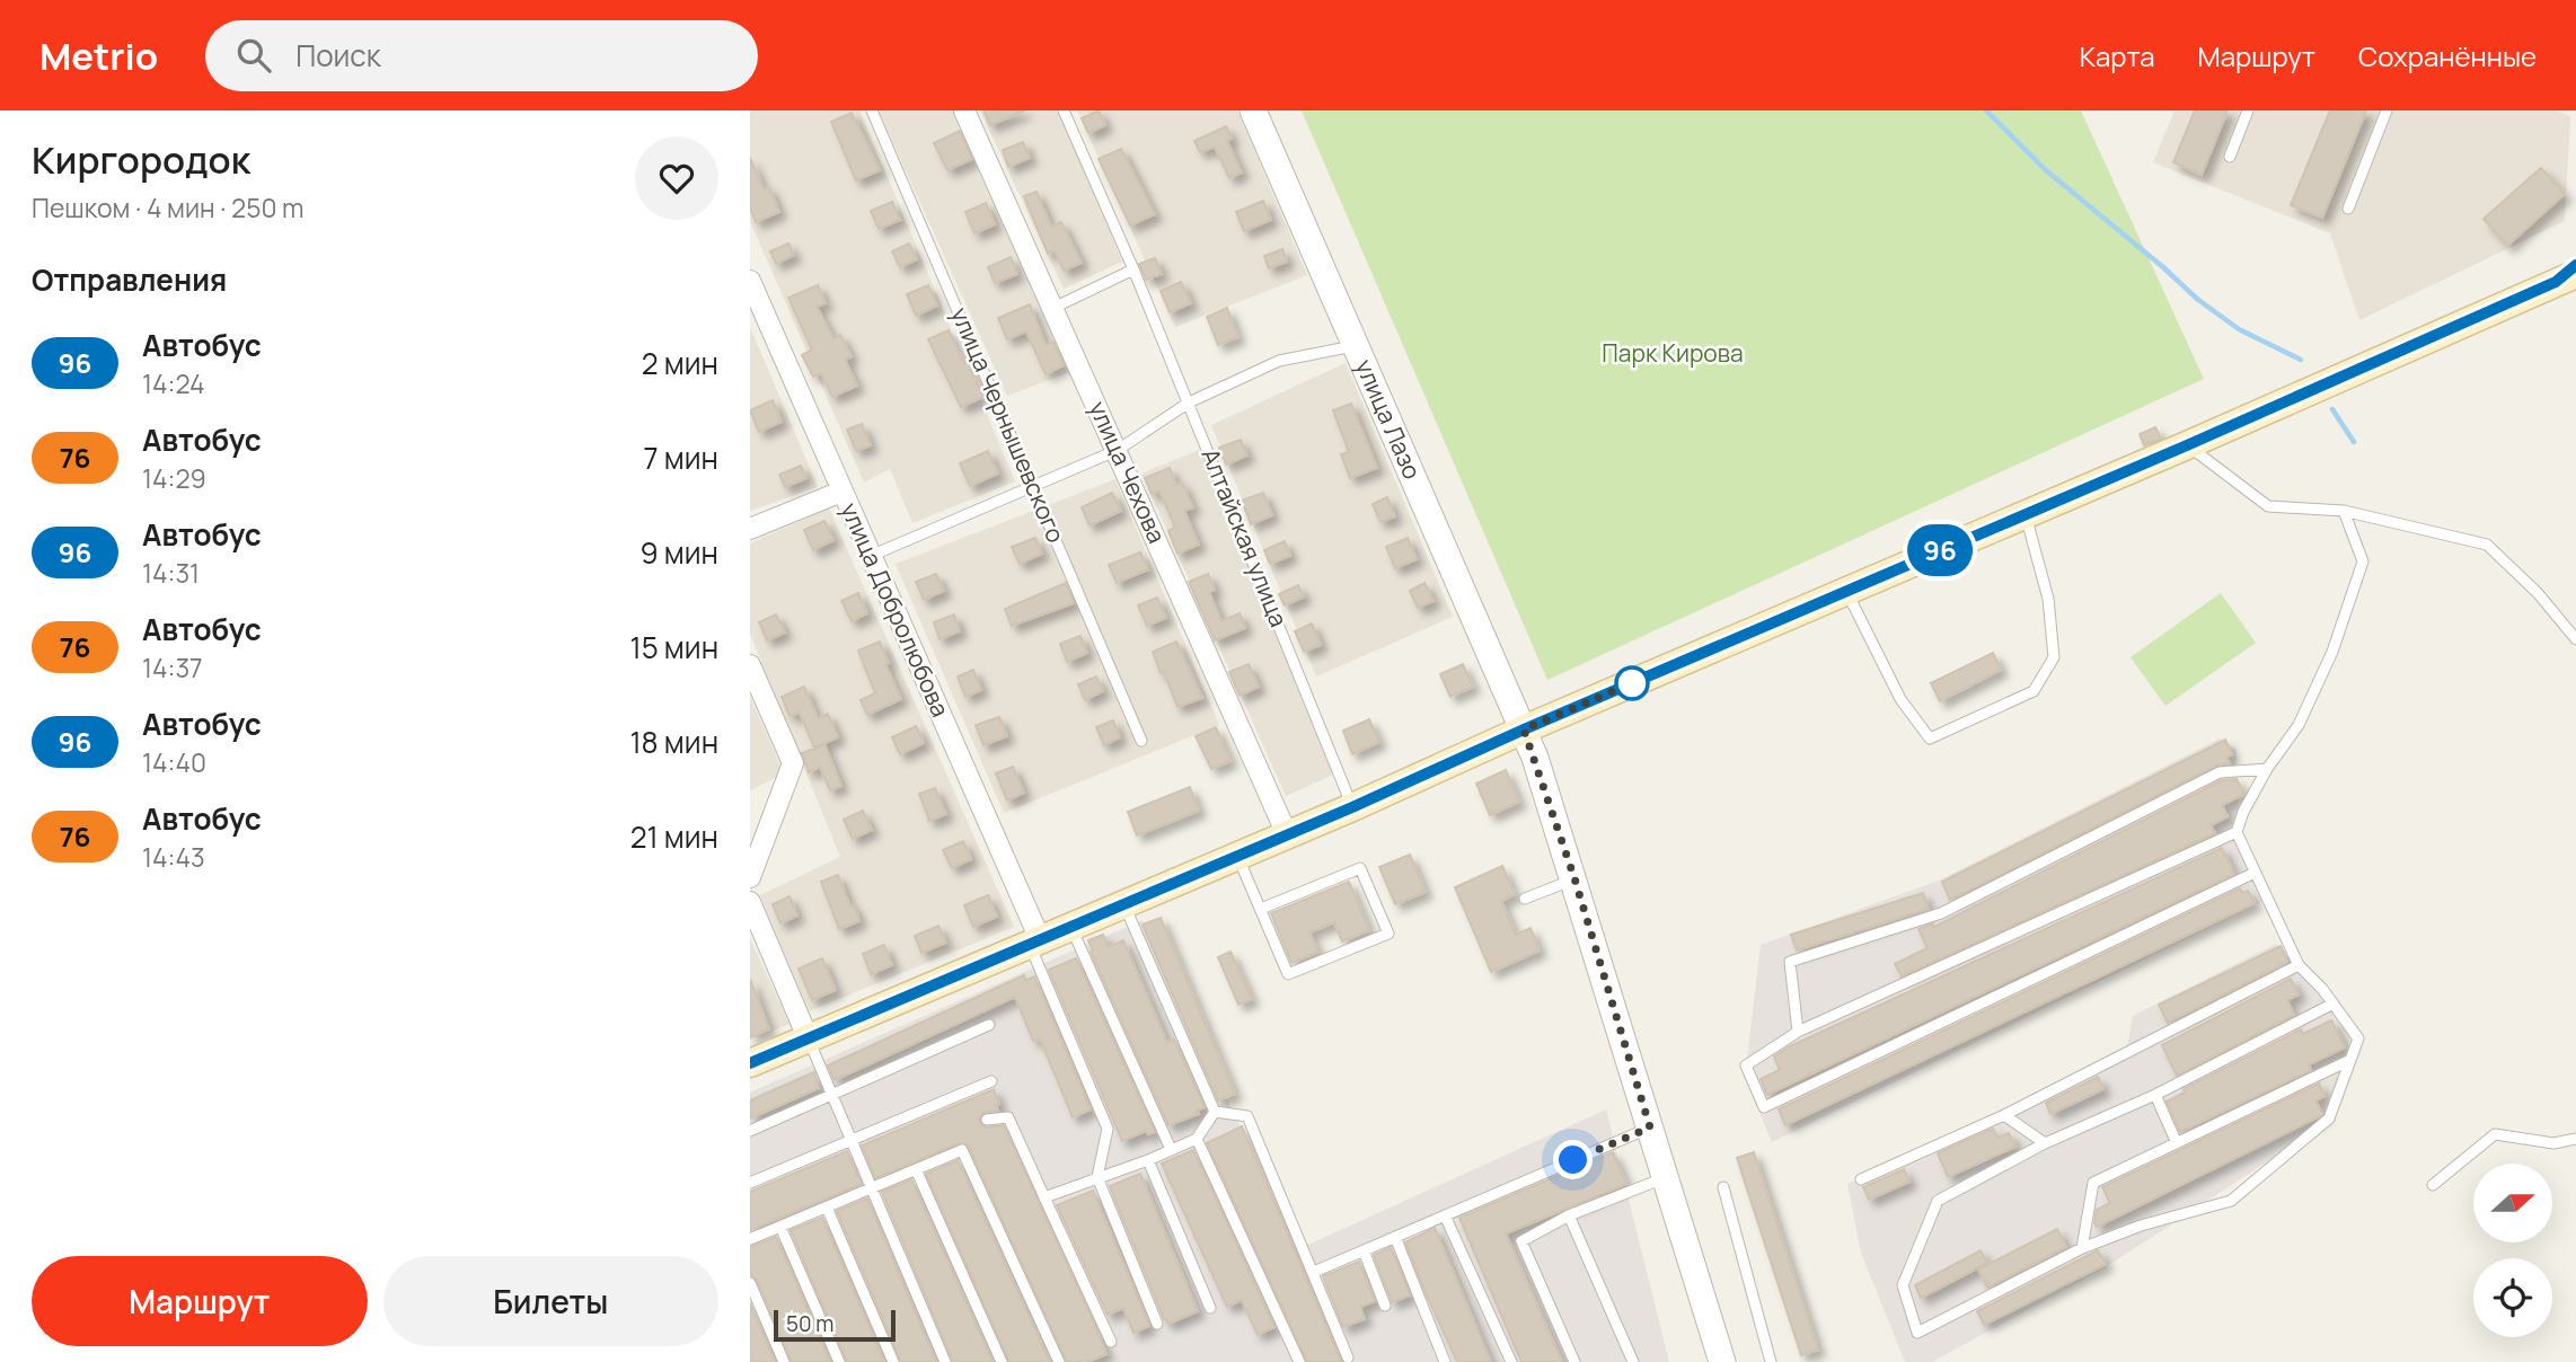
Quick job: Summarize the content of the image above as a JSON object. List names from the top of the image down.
{
  "streets": {
    "street": ["улица Лазо", "улица Чехова", "улица Добролюбова"],
    "lane": ["улица Чернышевского", "Алтайская улица"]
  },
  "parks": ["Парк Кирова"],
  "lines": ["bus line 96"],
  "scale_bar": "50 m",
  "north": "right",
  "page": {
    "header": "Metrio",
    "search": "Поиск",
    "nav": ["Карта", "Маршрут", "Сохранённые"],
    "heading": [
      ["Киргородок", "Пешком · 4 мин · 250 m"],
      "Отправления"
    ],
    "on_map": "96",
    "list": [
      {
        "mark": "96",
        "name": "Автобус",
        "note": "14:24",
        "value": "2 мин"
      },
      {
        "mark": "76",
        "name": "Автобус",
        "note": "14:29",
        "value": "7 мин"
      },
      {
        "mark": "96",
        "name": "Автобус",
        "note": "14:31",
        "value": "9 мин"
      },
      {
        "mark": "76",
        "name": "Автобус",
        "note": "14:37",
        "value": "15 мин"
      },
      {
        "mark": "96",
        "name": "Автобус",
        "note": "14:40",
        "value": "18 мин"
      },
      {
        "mark": "76",
        "name": "Автобус",
        "note": "14:43",
        "value": "21 мин"
      }
    ],
    "buttons": ["Маршрут", "Билеты"],
    "scale": "50 m"
  }
}
